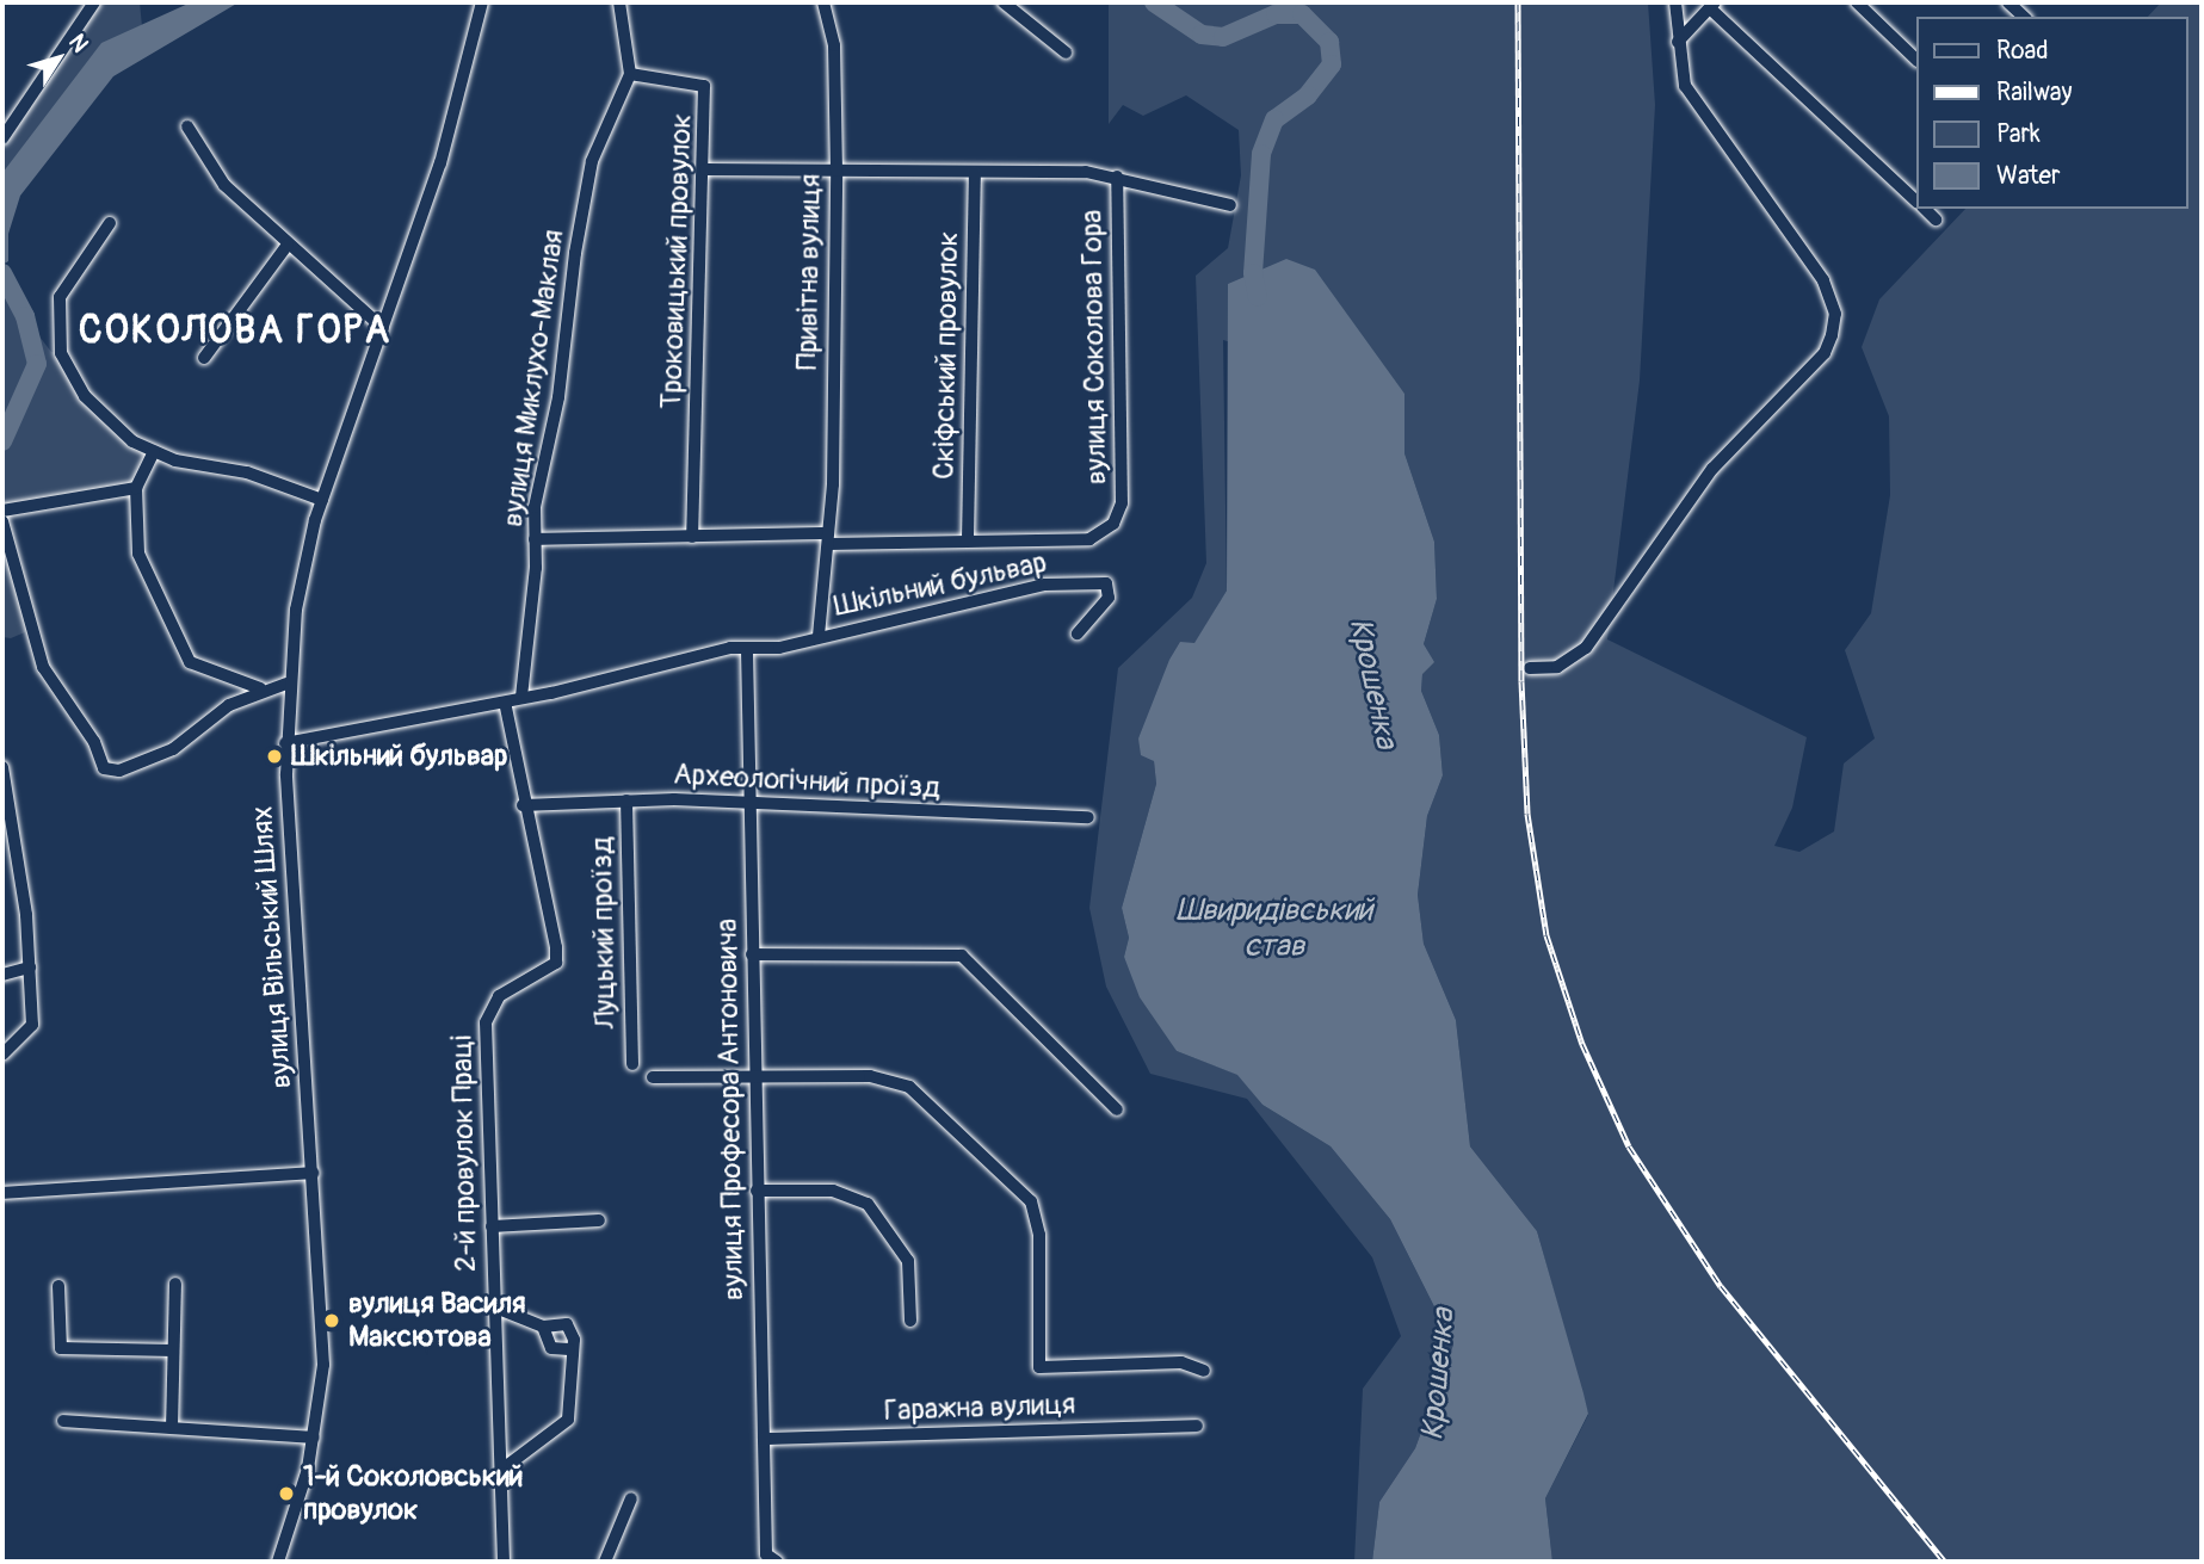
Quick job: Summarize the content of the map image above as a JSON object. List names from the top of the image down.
{
  "streets": {
    "street": [
      "Троковицький провулок",
      "Привітна вулиця",
      "вулиця Соколова Гора",
      "Скіфський провулок",
      "вулиця Миклухо-Маклая",
      "Шкільний бульвар",
      "Археологічний проїзд",
      "Луцький проїзд",
      "вулиця Вільський Шлях",
      "вулиця Професора Антоновича",
      "2-й провулок Праці",
      "Гаражна вулиця"
    ]
  },
  "crossings": [
    ["Троковицький провулок", "вулиця Соколова Гора"],
    ["Троковицький провулок", "вулиця Миклухо-Маклая"],
    ["Привітна вулиця", "вулиця Соколова Гора"],
    ["вулиця Соколова Гора", "Скіфський провулок"],
    ["вулиця Соколова Гора", "вулиця Миклухо-Маклая"],
    ["вулиця Миклухо-Маклая", "Шкільний бульвар"],
    ["Шкільний бульвар", "вулиця Вільський Шлях"],
    ["Шкільний бульвар", "вулиця Професора Антоновича"],
    ["Археологічний проїзд", "Луцький проїзд"],
    ["Археологічний проїзд", "вулиця Професора Антоновича"],
    ["Археологічний проїзд", "2-й провулок Праці"],
    ["вулиця Професора Антоновича", "Гаражна вулиця"]
  ],
  "districts": ["СОКОЛОВА ГОРА"],
  "water": ["Крошенка", "Швиридівський став"],
  "places": ["Шкільний бульвар", "вулиця Василя Максютова", "1-й Соколовський провулок"],
  "legend": [
    "Road",
    "Railway",
    "Park",
    "Water"
  ],
  "north": "top right"
}
